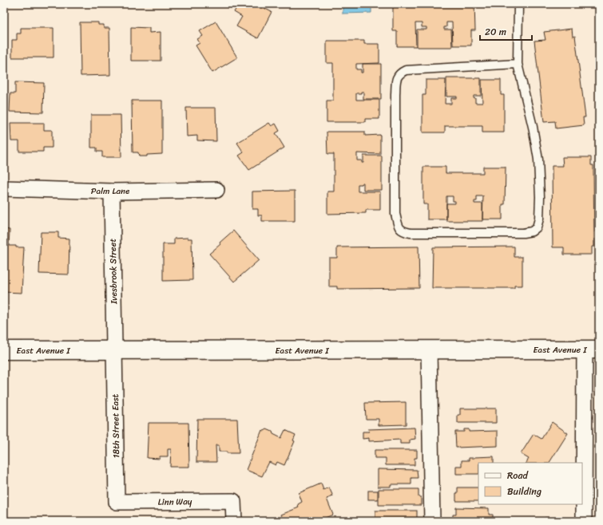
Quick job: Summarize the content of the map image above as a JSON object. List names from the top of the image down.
{
  "streets": {
    "main road": ["East Avenue I"],
    "street": [
      "Palm Lane",
      "Ivesbrook Street",
      "18th Street East",
      "Linn Way"
    ]
  },
  "crossings": [
    ["Palm Lane", "Ivesbrook Street"],
    ["Ivesbrook Street", "East Avenue I"],
    ["Ivesbrook Street", "18th Street East"],
    ["East Avenue I", "18th Street East"],
    ["18th Street East", "Linn Way"]
  ],
  "legend": ["Road", "Building"],
  "scale_bar": "20 m"
}
